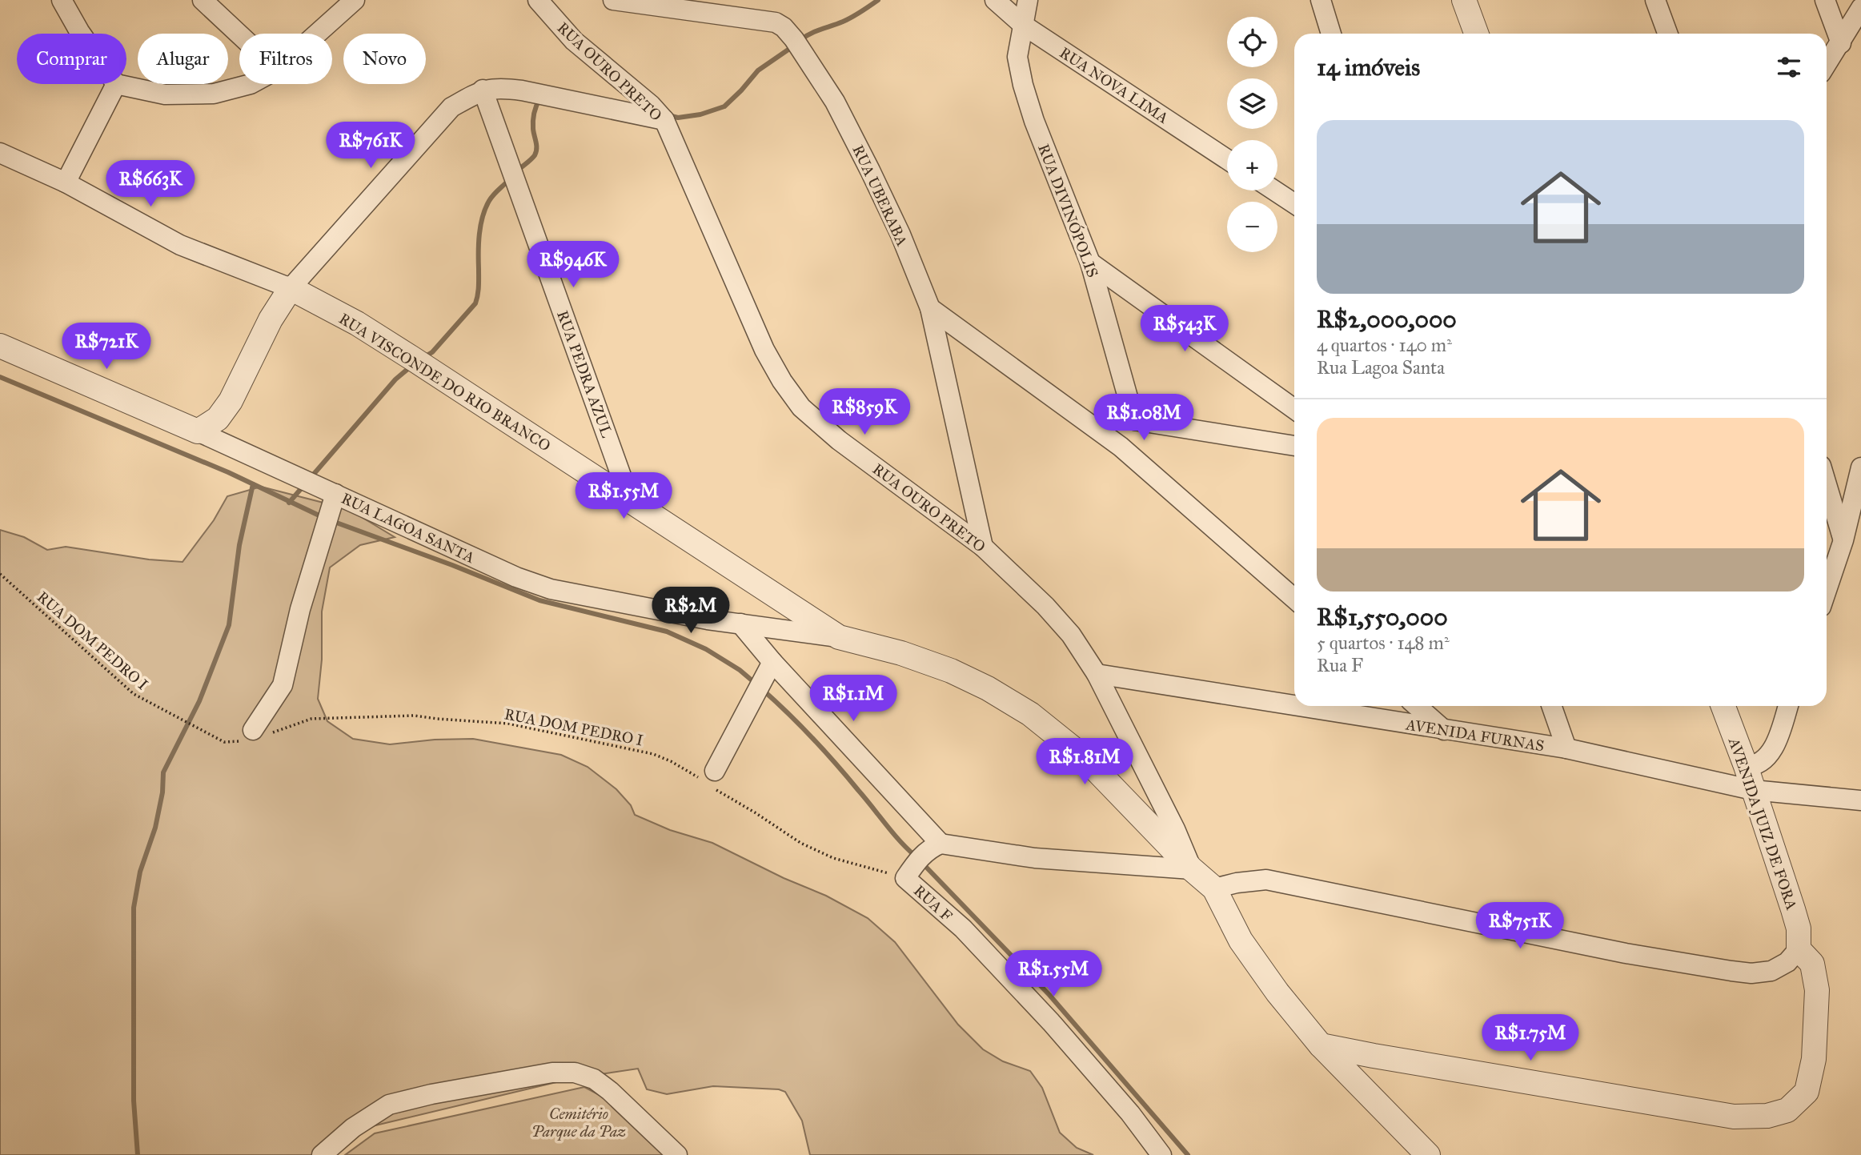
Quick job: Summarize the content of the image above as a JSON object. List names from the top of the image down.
{
  "streets": {
    "street": [
      "RUA OURO PRETO",
      "RUA NOVA LIMA",
      "RUA UBERABA",
      "RUA DIVINÓPOLIS",
      "RUA PEDRA AZUL",
      "RUA VISCONDE DO RIO BRANCO",
      "RUA LAGOA SANTA",
      "AVENIDA FURNAS",
      "AVENIDA JUIZ DE FORA",
      "RUA F"
    ],
    "path": ["RUA DOM PEDRO I"]
  },
  "crossings": [
    ["RUA OURO PRETO", "RUA UBERABA"],
    ["RUA OURO PRETO", "RUA VISCONDE DO RIO BRANCO"],
    ["RUA OURO PRETO", "AVENIDA FURNAS"],
    ["RUA NOVA LIMA", "RUA DIVINÓPOLIS"],
    ["RUA PEDRA AZUL", "RUA VISCONDE DO RIO BRANCO"],
    ["RUA VISCONDE DO RIO BRANCO", "RUA LAGOA SANTA"],
    ["RUA DOM PEDRO I", "RUA F"],
    ["AVENIDA FURNAS", "AVENIDA JUIZ DE FORA"]
  ],
  "parks": ["Cemitério Parque da Paz"],
  "page": {
    "map_buttons": ["+", "−"],
    "chip": [
      "Comprar",
      "Alugar",
      "Filtros",
      "Novo"
    ],
    "heading": "14 imóveis",
    "list": [
      {
        "name": "R$2,000,000",
        "note": "4 quartos · 140 m² · Rua Lagoa Santa"
      },
      {
        "name": "R$1,550,000",
        "note": "5 quartos · 148 m² · Rua F"
      }
    ],
    "price": [
      "R$761K",
      "R$663K",
      "R$946K",
      "R$543K",
      "R$721K",
      "R$859K",
      "R$1.08M",
      "R$1.55M",
      "R$2M",
      "R$1.1M",
      "R$1.81M",
      "R$751K",
      "R$1.55M",
      "R$1.75M"
    ]
  }
}
